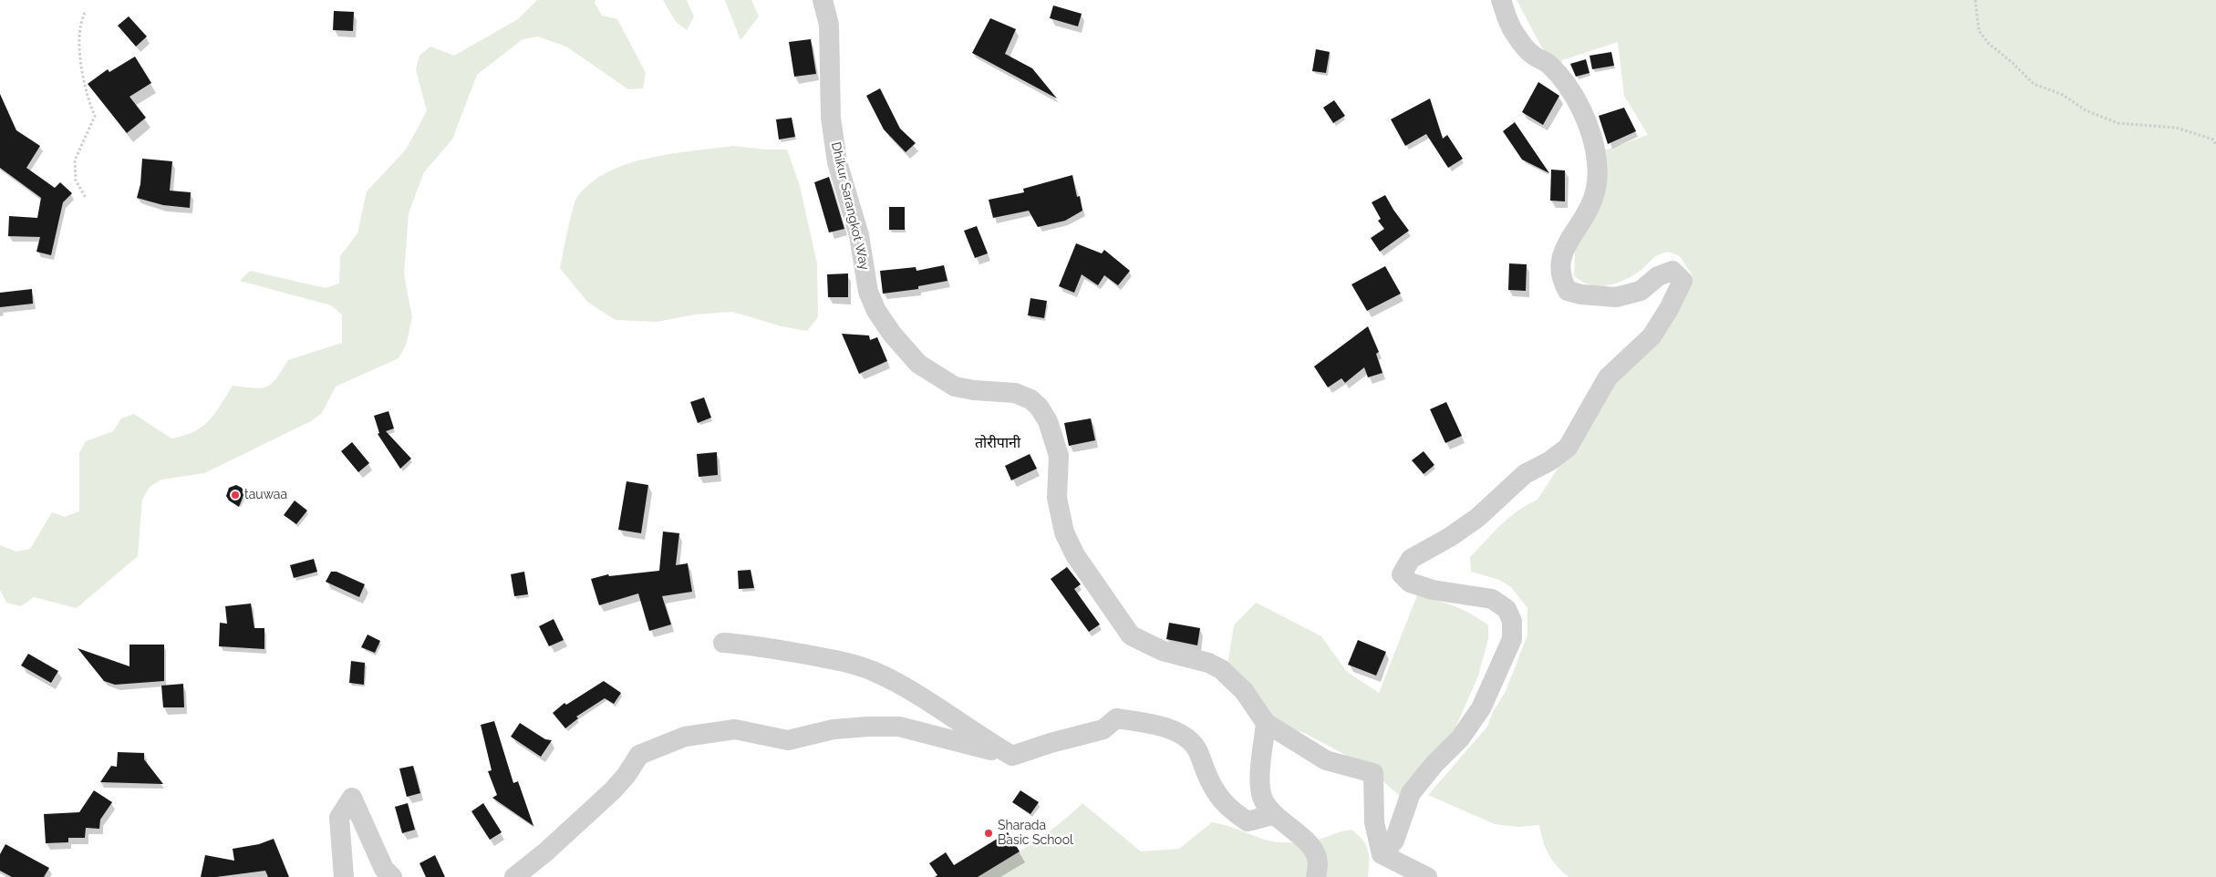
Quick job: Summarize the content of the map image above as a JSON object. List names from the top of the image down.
{
  "streets": {
    "street": ["Dhikur Sarangkot Way"]
  },
  "districts": ["तोरीपानी"],
  "places": ["tauwaa", "Sharada Basic School"]
}
